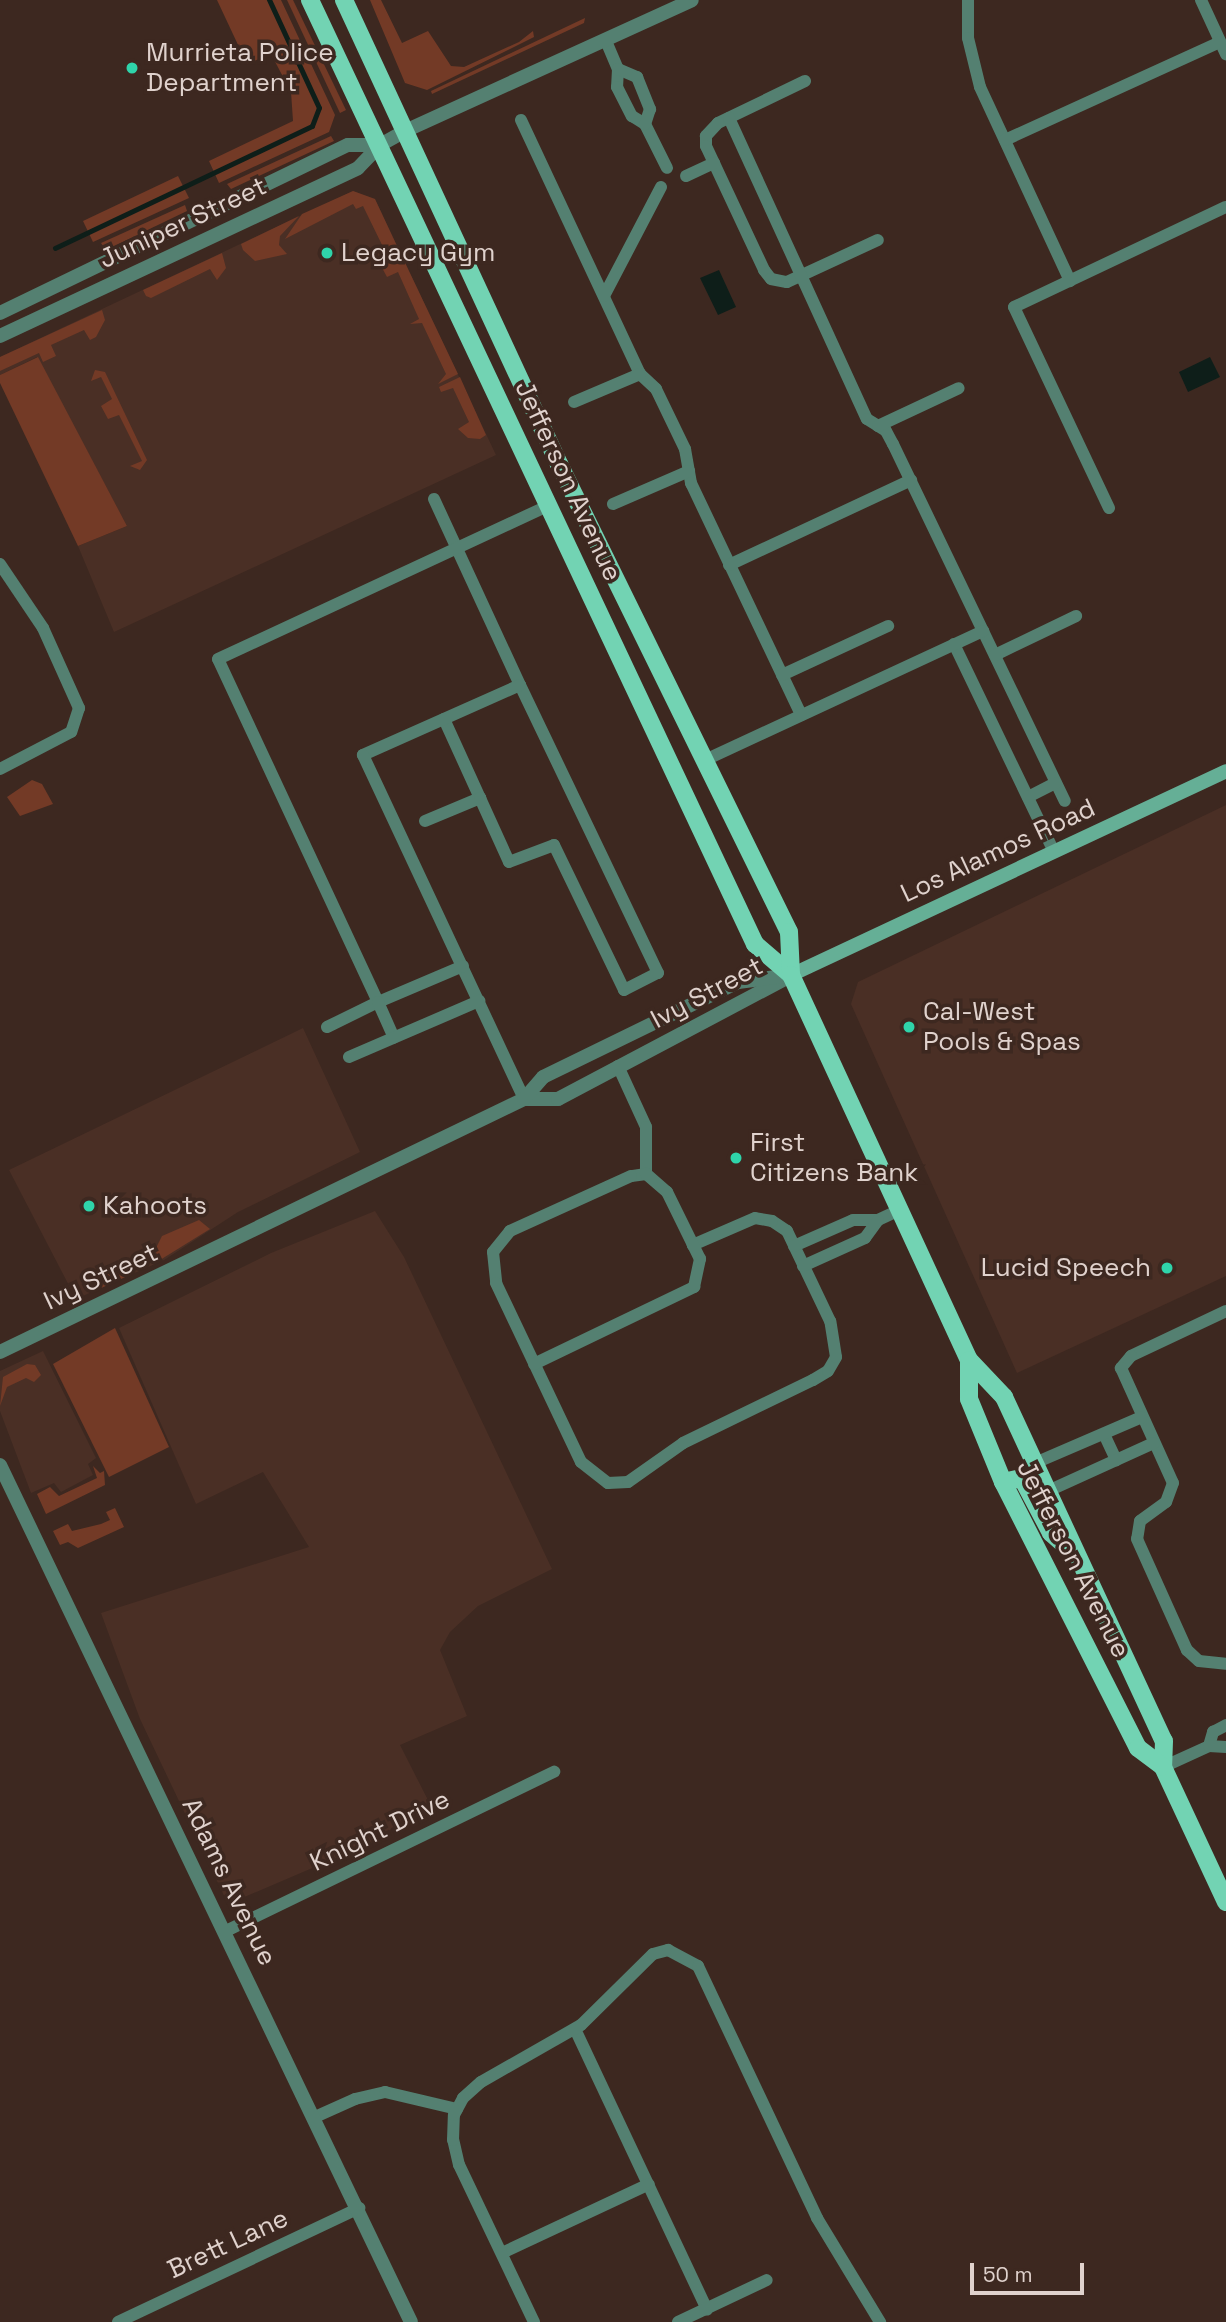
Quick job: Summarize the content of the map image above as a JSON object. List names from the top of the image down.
{
  "streets": {
    "main road": ["Jefferson Avenue", "Los Alamos Road"],
    "street": [
      "Juniper Street",
      "Ivy Street",
      "Knight Drive",
      "Adams Avenue",
      "Brett Lane"
    ]
  },
  "crossings": [
    ["Juniper Street", "Jefferson Avenue"],
    ["Jefferson Avenue", "Los Alamos Road"],
    ["Jefferson Avenue", "Ivy Street"],
    ["Los Alamos Road", "Ivy Street"],
    ["Knight Drive", "Adams Avenue"],
    ["Adams Avenue", "Brett Lane"]
  ],
  "places": [
    "Murrieta Police Department",
    "Legacy Gym",
    "Cal-West Pools & Spas",
    "First Citizens Bank",
    "Kahoots",
    "Lucid Speech"
  ],
  "scale_bar": "50 m"
}
